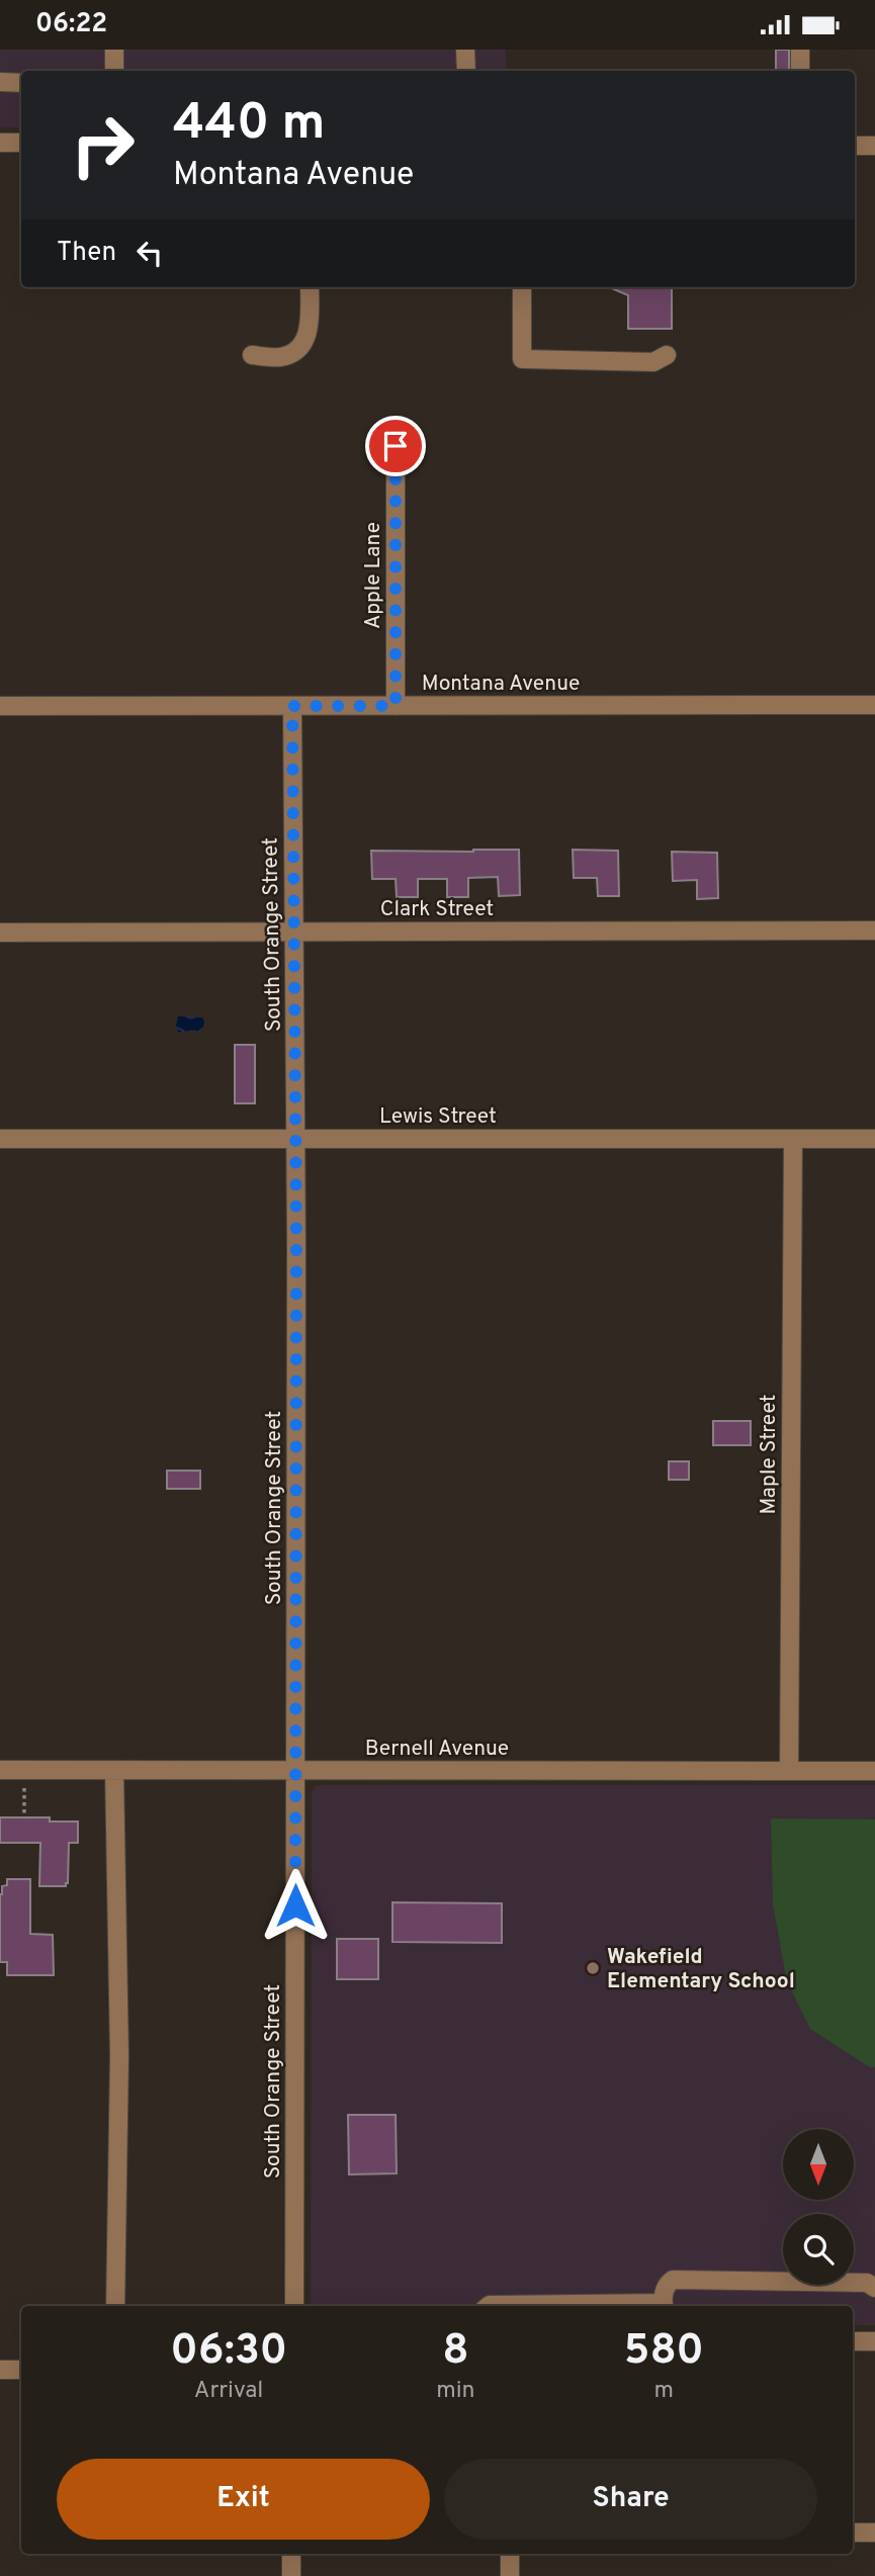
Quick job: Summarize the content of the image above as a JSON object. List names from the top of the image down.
{
  "streets": {
    "street": [
      "Apple Lane",
      "Montana Avenue",
      "Clark Street",
      "South Orange Street",
      "Lewis Street",
      "Maple Street",
      "Bernell Avenue"
    ]
  },
  "crossings": [
    ["Apple Lane", "Montana Avenue"],
    ["Montana Avenue", "South Orange Street"],
    ["Clark Street", "South Orange Street"],
    ["South Orange Street", "Lewis Street"],
    ["South Orange Street", "Bernell Avenue"],
    ["Lewis Street", "Maple Street"],
    ["Maple Street", "Bernell Avenue"]
  ],
  "places": ["Wakefield Elementary School"],
  "north": "bottom",
  "page": {
    "status": "06:22",
    "turn": ["440 m", "Montana Avenue"],
    "then": "Then",
    "eta": [
      "06:30",
      "Arrival",
      "8",
      "min",
      "580",
      "m"
    ],
    "buttons": ["Exit", "Share"]
  }
}
